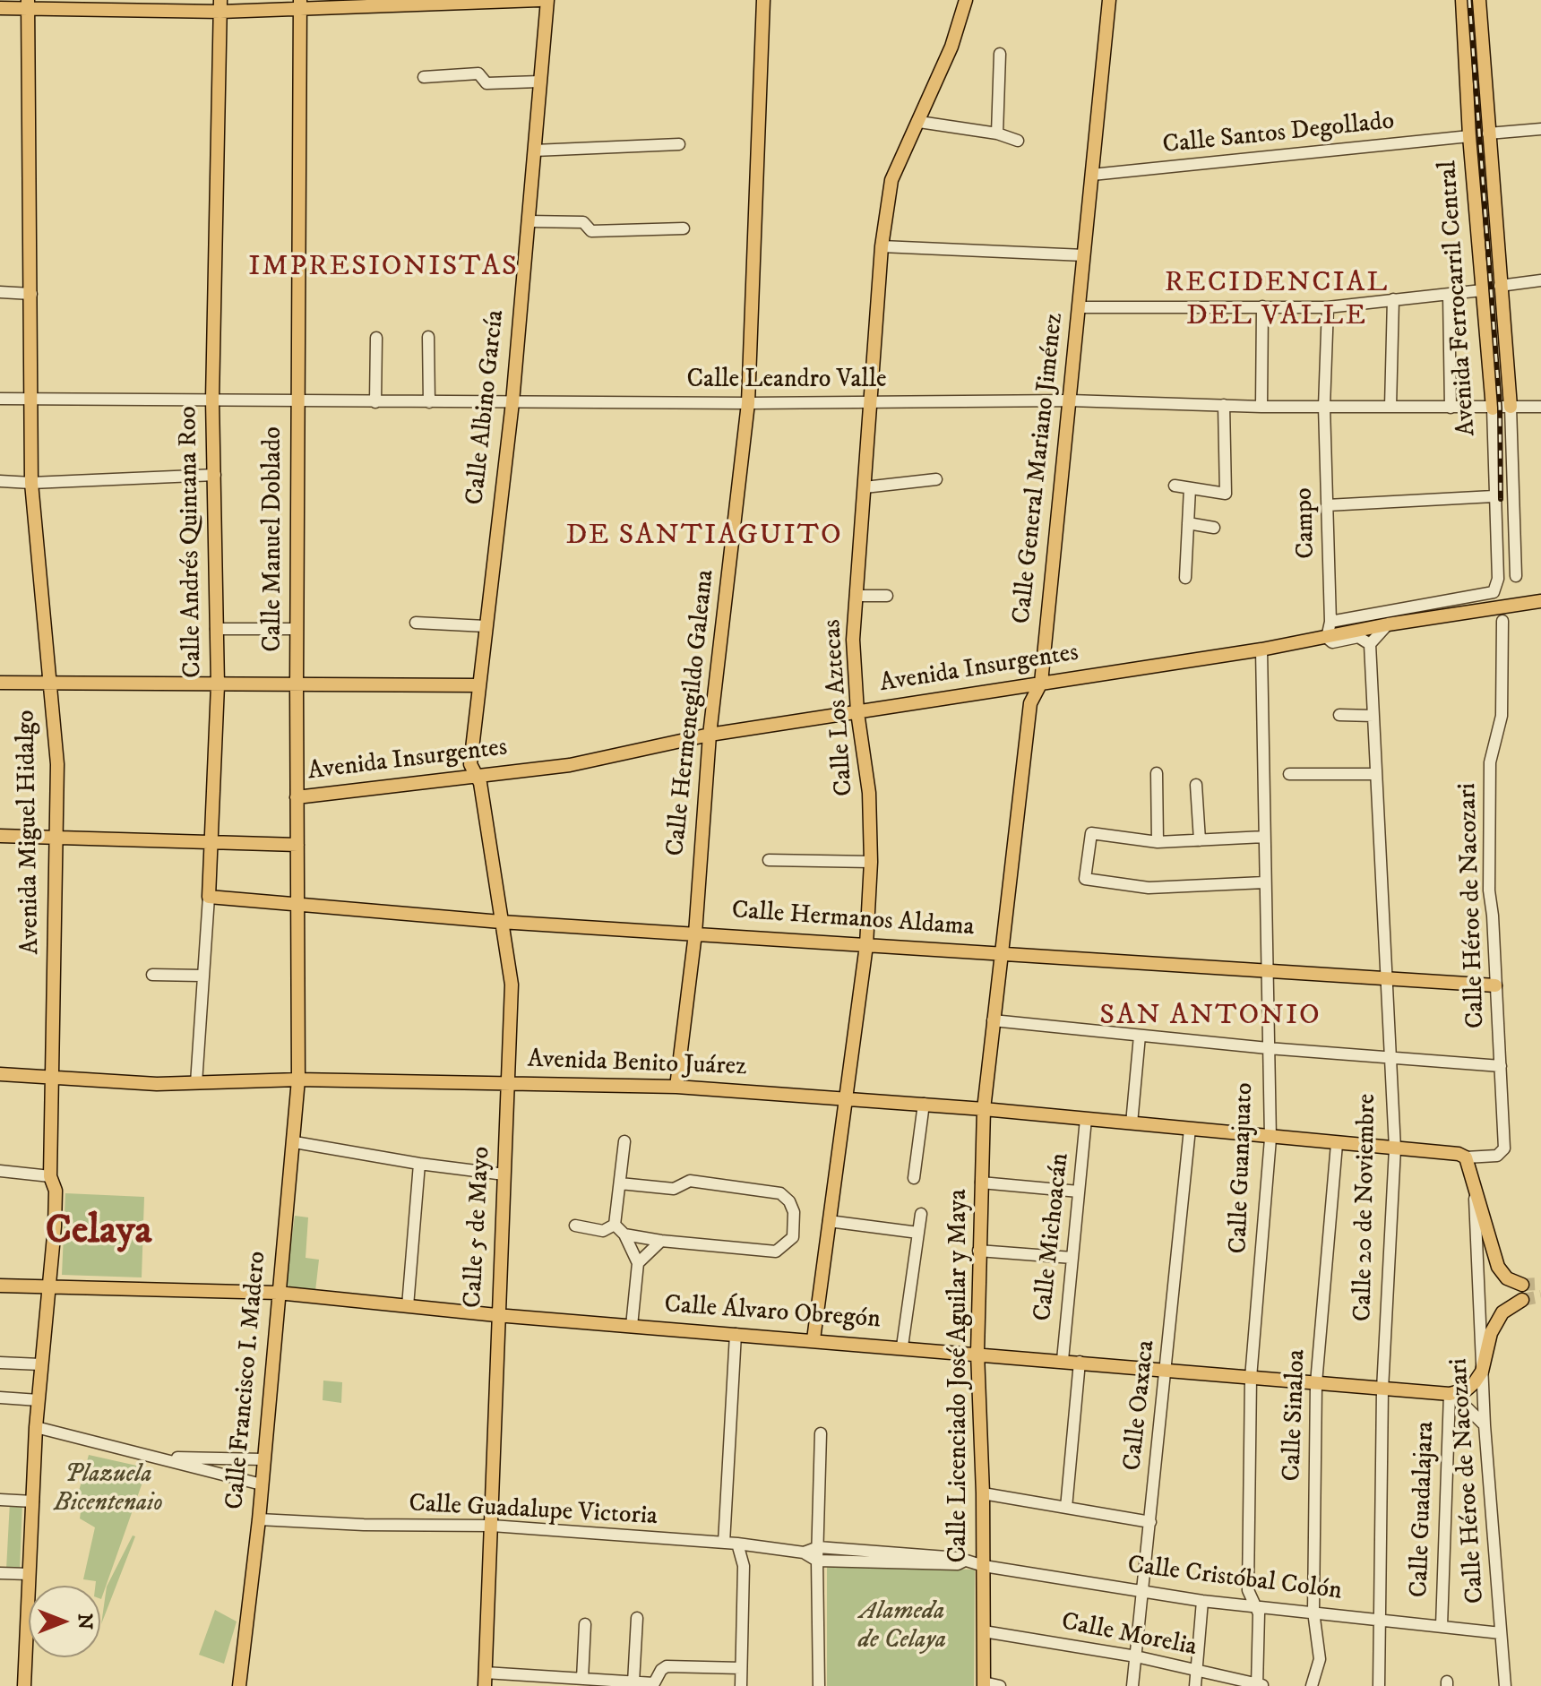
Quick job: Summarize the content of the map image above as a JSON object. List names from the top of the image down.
{
  "streets": {
    "main road": [
      "Avenida Ferrocarril Central",
      "Calle Albino García",
      "Calle General Mariano Jiménez",
      "Calle Manuel Doblado",
      "Calle Andrés Quintana Roo",
      "Avenida Insurgentes",
      "Calle Los Aztecas",
      "Calle Hermenegildo Galeana",
      "Avenida Miguel Hidalgo",
      "Calle Hermanos Aldama",
      "Avenida Benito Juárez",
      "Calle 5 de Mayo",
      "Calle Álvaro Obregón",
      "Calle Licenciado José Aguilar y Maya",
      "Calle Francisco I. Madero"
    ],
    "street": [
      "Calle Santos Degollado",
      "Calle Leandro Valle",
      "Campo",
      "Calle Héroe de Nacozari",
      "Calle Guanajuato",
      "Calle 20 de Noviembre",
      "Calle Michoacán",
      "Calle Oaxaca",
      "Calle Sinaloa",
      "Calle Guadalajara",
      "Calle Guadalupe Victoria",
      "Calle Cristóbal Colón",
      "Calle Morelia"
    ]
  },
  "crossings": [
    ["Calle Santos Degollado", "Avenida Ferrocarril Central"],
    ["Calle Santos Degollado", "Calle General Mariano Jiménez"],
    ["Avenida Ferrocarril Central", "Calle Leandro Valle"],
    ["Avenida Ferrocarril Central", "Campo"],
    ["Calle Leandro Valle", "Calle Albino García"],
    ["Calle Leandro Valle", "Calle General Mariano Jiménez"],
    ["Calle Leandro Valle", "Campo"],
    ["Calle Leandro Valle", "Calle Manuel Doblado"],
    ["Calle Leandro Valle", "Calle Andrés Quintana Roo"],
    ["Calle Leandro Valle", "Calle Los Aztecas"],
    ["Calle Leandro Valle", "Calle Hermenegildo Galeana"],
    ["Calle Leandro Valle", "Avenida Miguel Hidalgo"],
    ["Calle Albino García", "Avenida Insurgentes"],
    ["Calle Albino García", "Calle 5 de Mayo"],
    ["Calle General Mariano Jiménez", "Avenida Insurgentes"],
    ["Calle General Mariano Jiménez", "Calle Hermanos Aldama"],
    ["Calle General Mariano Jiménez", "Avenida Benito Juárez"],
    ["Calle General Mariano Jiménez", "Calle Licenciado José Aguilar y Maya"],
    ["Campo", "Avenida Insurgentes"],
    ["Calle Manuel Doblado", "Avenida Insurgentes"],
    ["Calle Manuel Doblado", "Calle Hermanos Aldama"],
    ["Calle Manuel Doblado", "Avenida Benito Juárez"],
    ["Calle Manuel Doblado", "Calle Francisco I. Madero"],
    ["Calle Andrés Quintana Roo", "Calle Hermanos Aldama"],
    ["Calle Andrés Quintana Roo", "Avenida Benito Juárez"],
    ["Avenida Insurgentes", "Calle Los Aztecas"],
    ["Avenida Insurgentes", "Calle Hermenegildo Galeana"],
    ["Avenida Insurgentes", "Calle Guanajuato"],
    ["Avenida Insurgentes", "Calle 5 de Mayo"],
    ["Calle Los Aztecas", "Calle Hermanos Aldama"],
    ["Calle Los Aztecas", "Avenida Benito Juárez"],
    ["Calle Los Aztecas", "Calle Álvaro Obregón"],
    ["Calle Hermenegildo Galeana", "Calle Hermanos Aldama"],
    ["Calle Hermenegildo Galeana", "Avenida Benito Juárez"],
    ["Avenida Miguel Hidalgo", "Avenida Benito Juárez"],
    ["Avenida Miguel Hidalgo", "Calle Álvaro Obregón"],
    ["Calle Héroe de Nacozari", "Calle Hermanos Aldama"],
    ["Calle Héroe de Nacozari", "Avenida Benito Juárez"],
    ["Calle Héroe de Nacozari", "Calle Cristóbal Colón"],
    ["Calle Hermanos Aldama", "Calle Guanajuato"],
    ["Calle Hermanos Aldama", "Calle 20 de Noviembre"],
    ["Calle Hermanos Aldama", "Calle 5 de Mayo"],
    ["Avenida Benito Juárez", "Calle Guanajuato"],
    ["Avenida Benito Juárez", "Calle 20 de Noviembre"],
    ["Avenida Benito Juárez", "Calle 5 de Mayo"],
    ["Avenida Benito Juárez", "Calle Michoacán"],
    ["Avenida Benito Juárez", "Calle Licenciado José Aguilar y Maya"],
    ["Avenida Benito Juárez", "Calle Francisco I. Madero"],
    ["Avenida Benito Juárez", "Calle Oaxaca"],
    ["Avenida Benito Juárez", "Calle Sinaloa"],
    ["Calle Guanajuato", "Calle Álvaro Obregón"],
    ["Calle Guanajuato", "Calle Cristóbal Colón"],
    ["Calle Guanajuato", "Calle Morelia"],
    ["Calle 20 de Noviembre", "Calle Álvaro Obregón"],
    ["Calle 20 de Noviembre", "Calle Cristóbal Colón"],
    ["Calle 5 de Mayo", "Calle Álvaro Obregón"],
    ["Calle 5 de Mayo", "Calle Guadalupe Victoria"],
    ["Calle Michoacán", "Calle Álvaro Obregón"],
    ["Calle Álvaro Obregón", "Calle Licenciado José Aguilar y Maya"],
    ["Calle Álvaro Obregón", "Calle Francisco I. Madero"],
    ["Calle Álvaro Obregón", "Calle Oaxaca"],
    ["Calle Álvaro Obregón", "Calle Sinaloa"],
    ["Calle Álvaro Obregón", "Calle Guadalajara"],
    ["Calle Licenciado José Aguilar y Maya", "Calle Cristóbal Colón"],
    ["Calle Licenciado José Aguilar y Maya", "Calle Morelia"],
    ["Calle Francisco I. Madero", "Calle Guadalupe Victoria"],
    ["Calle Oaxaca", "Calle Cristóbal Colón"],
    ["Calle Oaxaca", "Calle Morelia"],
    ["Calle Sinaloa", "Calle Cristóbal Colón"],
    ["Calle Guadalajara", "Calle Cristóbal Colón"],
    ["Calle Guadalupe Victoria", "Calle Cristóbal Colón"]
  ],
  "districts": [
    "IMPRESIONISTAS",
    "RECIDENCIAL DEL VALLE",
    "DE SANTIAGUITO",
    "SAN ANTONIO",
    "Celaya"
  ],
  "parks": ["Plazuela Bicentenaio", "Alameda de Celaya"],
  "north": "right"
}
